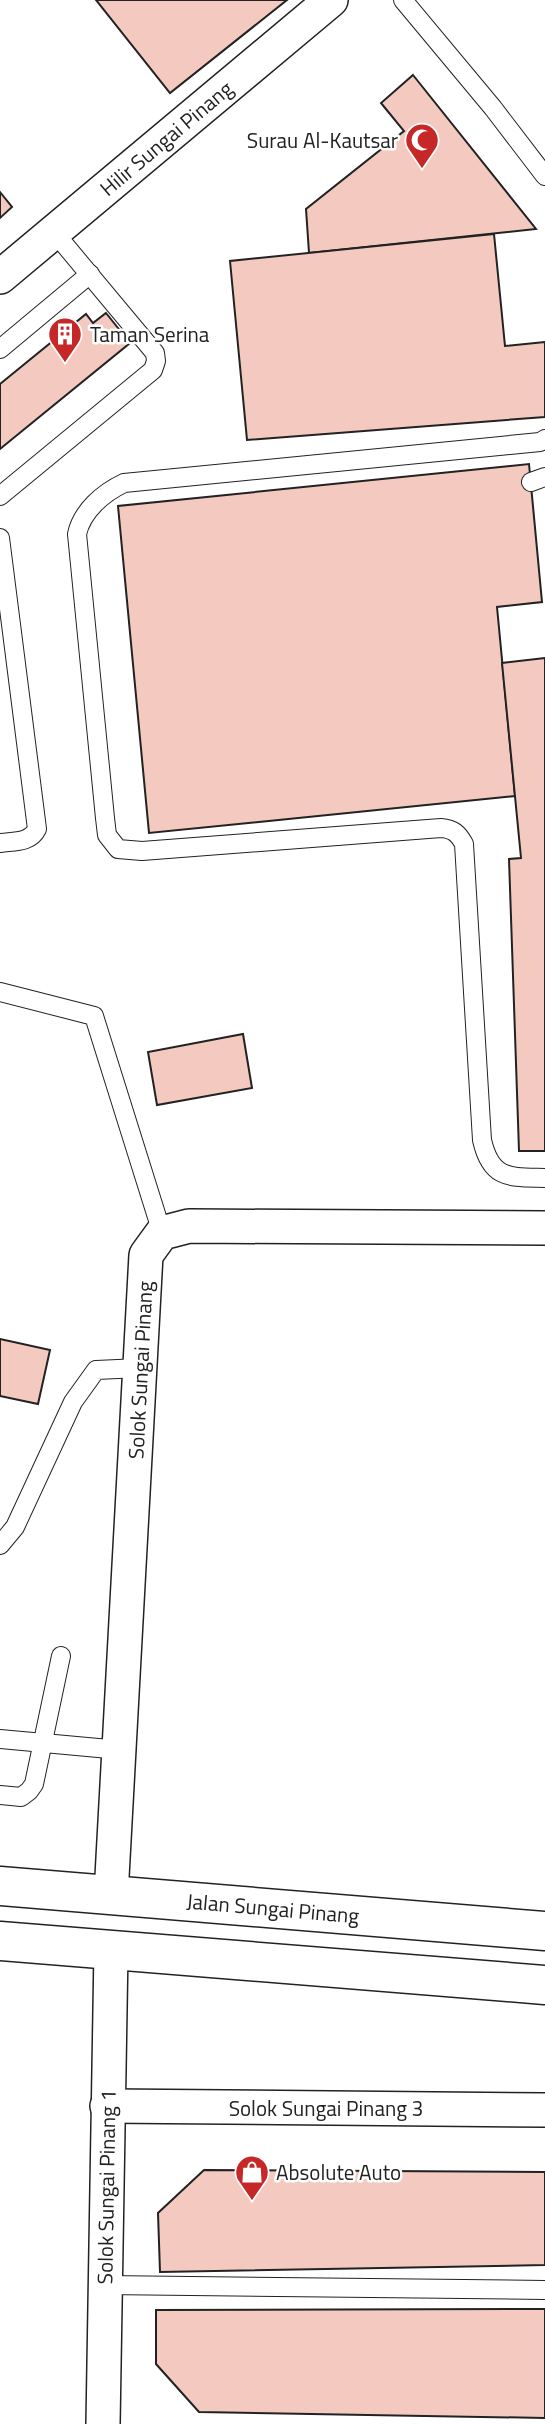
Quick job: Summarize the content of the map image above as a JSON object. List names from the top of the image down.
{
  "streets": {
    "main road": ["Jalan Sungai Pinang"],
    "street": [
      "Hilir Sungai Pinang",
      "Solok Sungai Pinang",
      "Solok Sungai Pinang 3",
      "Solok Sungai Pinang 1"
    ]
  },
  "crossings": [
    ["Solok Sungai Pinang", "Jalan Sungai Pinang"],
    ["Solok Sungai Pinang 3", "Solok Sungai Pinang 1"]
  ],
  "places": {
    "mosque": ["Surau Al-Kautsar"],
    "building": ["Taman Serina"],
    "shop": ["Absolute Auto"]
  }
}
